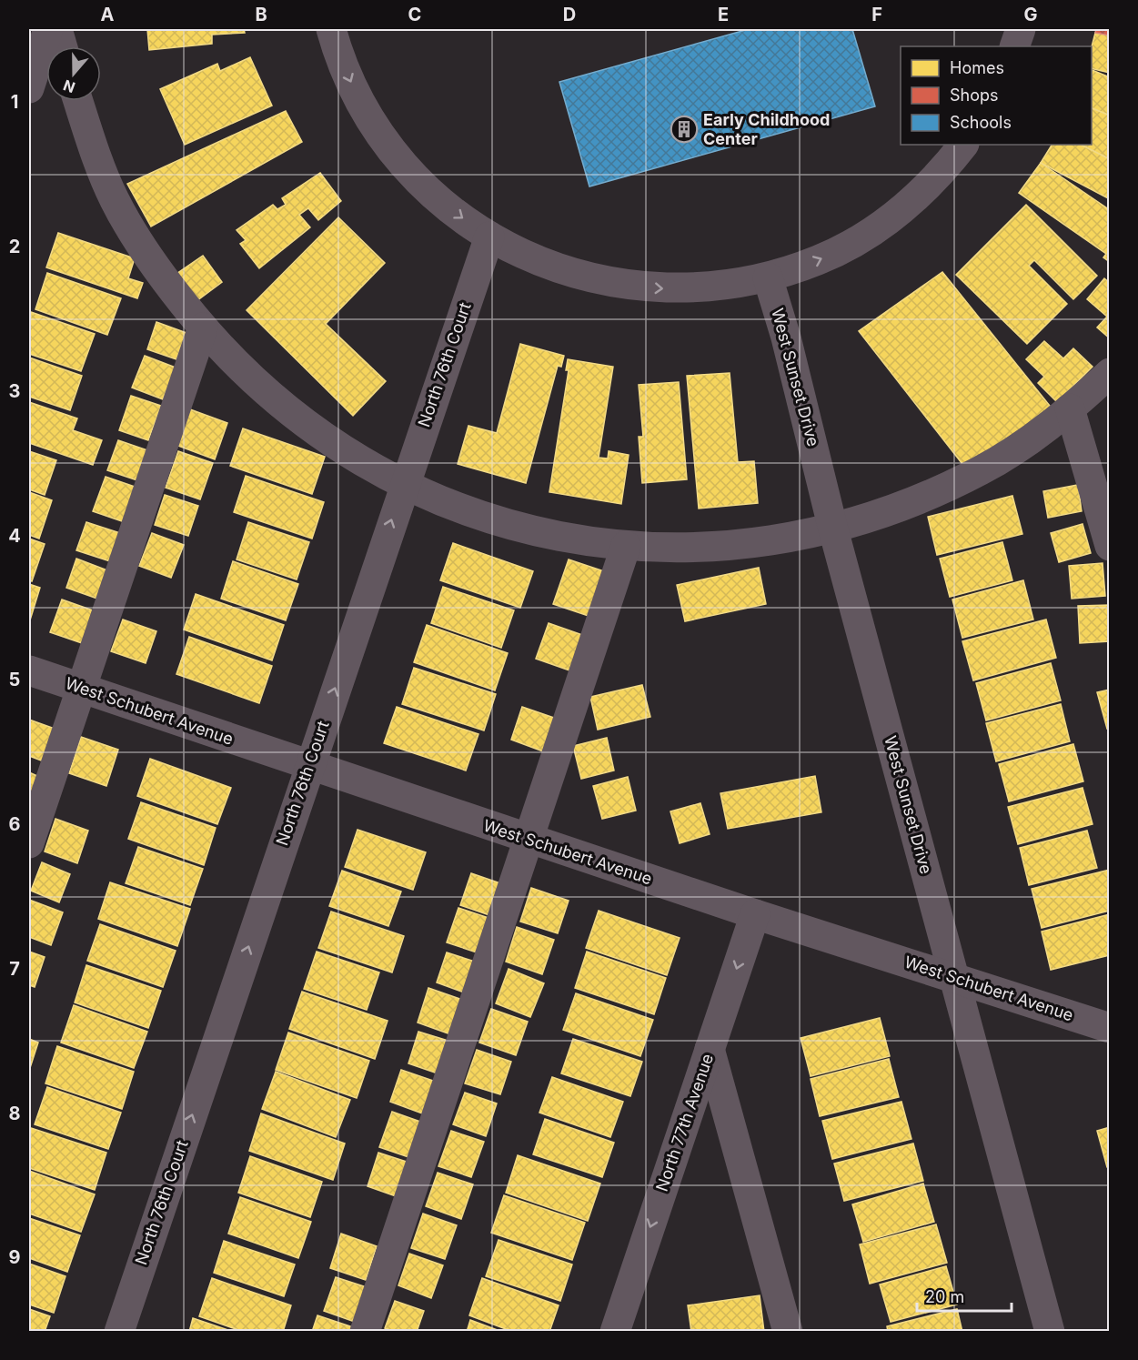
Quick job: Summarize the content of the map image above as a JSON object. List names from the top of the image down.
{
  "streets": {
    "street": [
      "North 76th Court",
      "West Sunset Drive",
      "West Schubert Avenue",
      "North 77th Avenue"
    ]
  },
  "crossings": [
    ["North 76th Court", "West Schubert Avenue"],
    ["West Sunset Drive", "West Schubert Avenue"],
    ["West Schubert Avenue", "North 77th Avenue"]
  ],
  "places": {
    "building": ["Early Childhood Center"]
  },
  "legend": ["Homes", "Shops", "Schools"],
  "scale_bar": "20 m",
  "north": "bottom",
  "grid": {
    "columns": [
      "A",
      "B",
      "C",
      "D",
      "E",
      "F",
      "G"
    ],
    "rows": [
      "1",
      "2",
      "3",
      "4",
      "5",
      "6",
      "7",
      "8",
      "9"
    ]
  }
}
